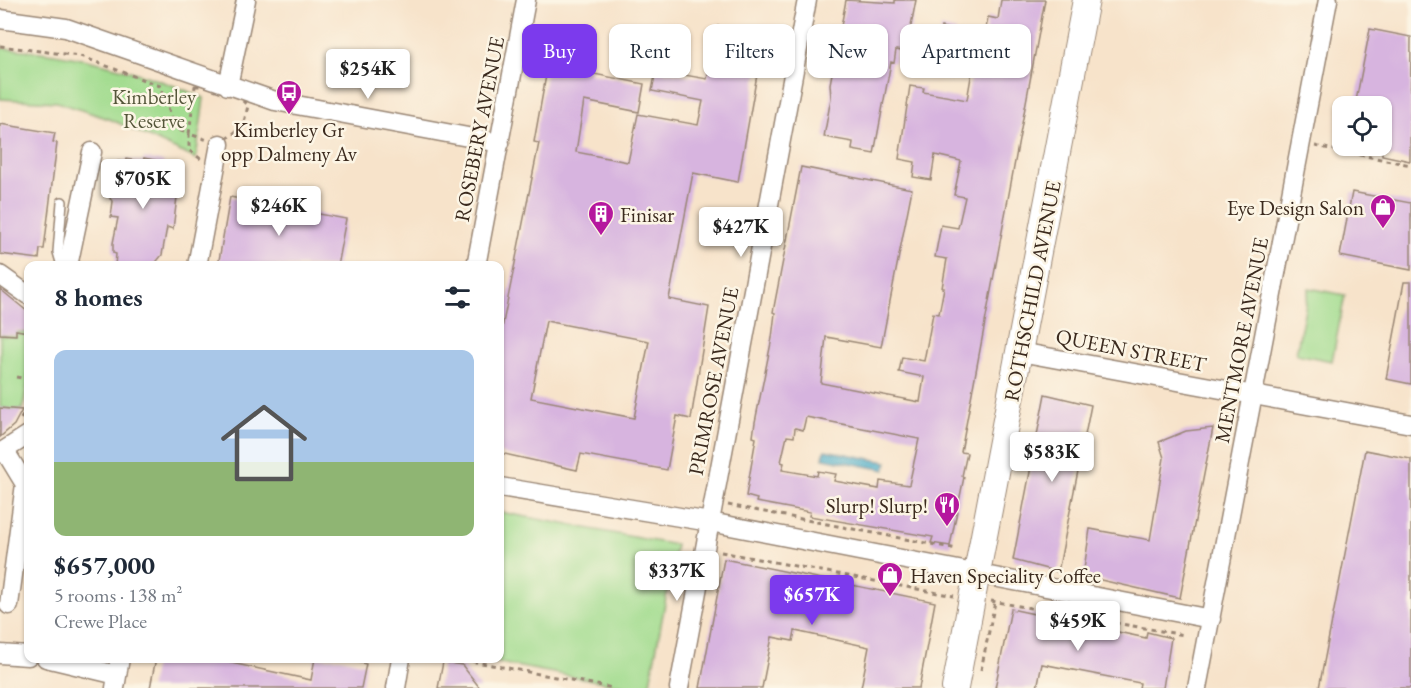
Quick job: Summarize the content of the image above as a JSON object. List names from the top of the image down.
{
  "streets": {
    "street": [
      "ROSEBERY AVENUE",
      "ROTHSCHILD AVENUE",
      "MENTMORE AVENUE",
      "QUEEN STREET",
      "PRIMROSE AVENUE"
    ]
  },
  "crossings": [
    ["ROTHSCHILD AVENUE", "QUEEN STREET"],
    ["MENTMORE AVENUE", "QUEEN STREET"]
  ],
  "parks": ["Kimberley Reserve"],
  "places": {
    "bus stop": ["Kimberley Gr opp Dalmeny Av"],
    "shop": ["Eye Design Salon", "Haven Speciality Coffee"],
    "building": ["Finisar"],
    "restaurant": ["Slurp! Slurp!"]
  },
  "page": {
    "chip": [
      "Buy",
      "Rent",
      "Filters",
      "New",
      "Apartment"
    ],
    "price": [
      "$254K",
      "$705K",
      "$246K",
      "$427K",
      "$583K",
      "$337K",
      "$657K",
      "$459K"
    ],
    "heading": "8 homes",
    "list": [
      {
        "name": "$657,000",
        "note": "5 rooms · 138 m² · Crewe Place"
      }
    ]
  }
}
